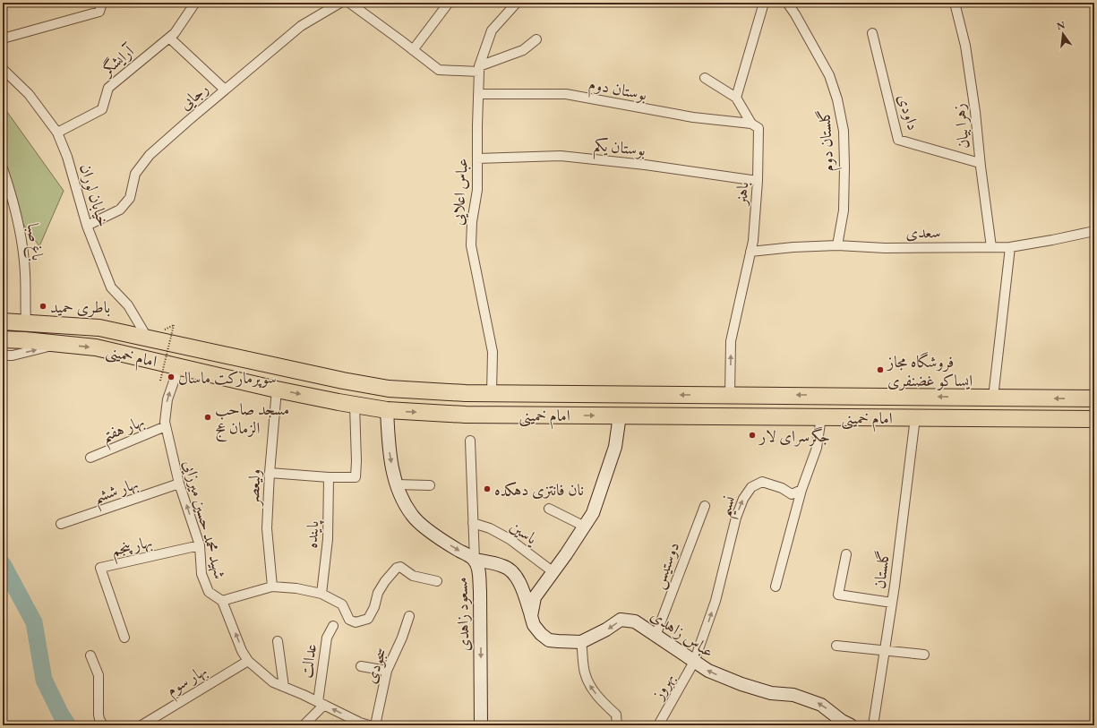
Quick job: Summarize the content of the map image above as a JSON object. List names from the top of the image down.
{
  "streets": {
    "highway": ["امام خمینی"],
    "street": [
      "آرایشگر",
      "بوستان دوم",
      "رجایی",
      "داودی",
      "زهرا بیان",
      "گلستان دوم",
      "بوستان یکم",
      "عباس اعلایی",
      "باهنر",
      "خیابان لوران",
      "سعدی",
      "باغ صبا",
      "بهار هفتم",
      "ولیعصر",
      "بهار ششم",
      "نسیم",
      "شهید محمد حسین میرزایی",
      "یاسین",
      "پاینده",
      "بهار پنجم",
      "دوستیس",
      "گلستان",
      "مسعود زاهدی",
      "عباس زاهدی",
      "عدالت",
      "سجودی",
      "بهار سوم",
      "بهروز"
    ]
  },
  "crossings": [
    ["آرایشگر", "خیابان لوران"],
    ["بوستان دوم", "عباس اعلایی"],
    ["بوستان دوم", "باهنر"],
    ["رجایی", "خیابان لوران"],
    ["داودی", "زهرا بیان"],
    ["زهرا بیان", "سعدی"],
    ["گلستان دوم", "سعدی"],
    ["بوستان یکم", "عباس اعلایی"],
    ["بوستان یکم", "باهنر"],
    ["عباس اعلایی", "امام خمینی"],
    ["باهنر", "سعدی"],
    ["باهنر", "امام خمینی"],
    ["خیابان لوران", "امام خمینی"],
    ["باغ صبا", "امام خمینی"],
    ["امام خمینی", "ولیعصر"],
    ["امام خمینی", "شهید محمد حسین میرزایی"],
    ["امام خمینی", "گلستان"],
    ["امام خمینی", "مسعود زاهدی"],
    ["بهار هفتم", "شهید محمد حسین میرزایی"],
    ["بهار ششم", "شهید محمد حسین میرزایی"],
    ["نسیم", "عباس زاهدی"],
    ["نسیم", "بهروز"],
    ["شهید محمد حسین میرزایی", "بهار پنجم"],
    ["شهید محمد حسین میرزایی", "عدالت"],
    ["شهید محمد حسین میرزایی", "بهار سوم"],
    ["دوستیس", "عباس زاهدی"],
    ["عباس زاهدی", "بهروز"]
  ],
  "one_way": ["باهنر", "شهید محمد حسین میرزایی", "عباس زاهدی"],
  "places": [
    "باطری حمید",
    "فروشگاه مجاز ایساکو غضنفری",
    "سوپرمارکت ماسال",
    "مسجد صاحب الزمان عج",
    "جگرسرای لار",
    "نان فانتزی دهکده"
  ],
  "north": "top"
}
